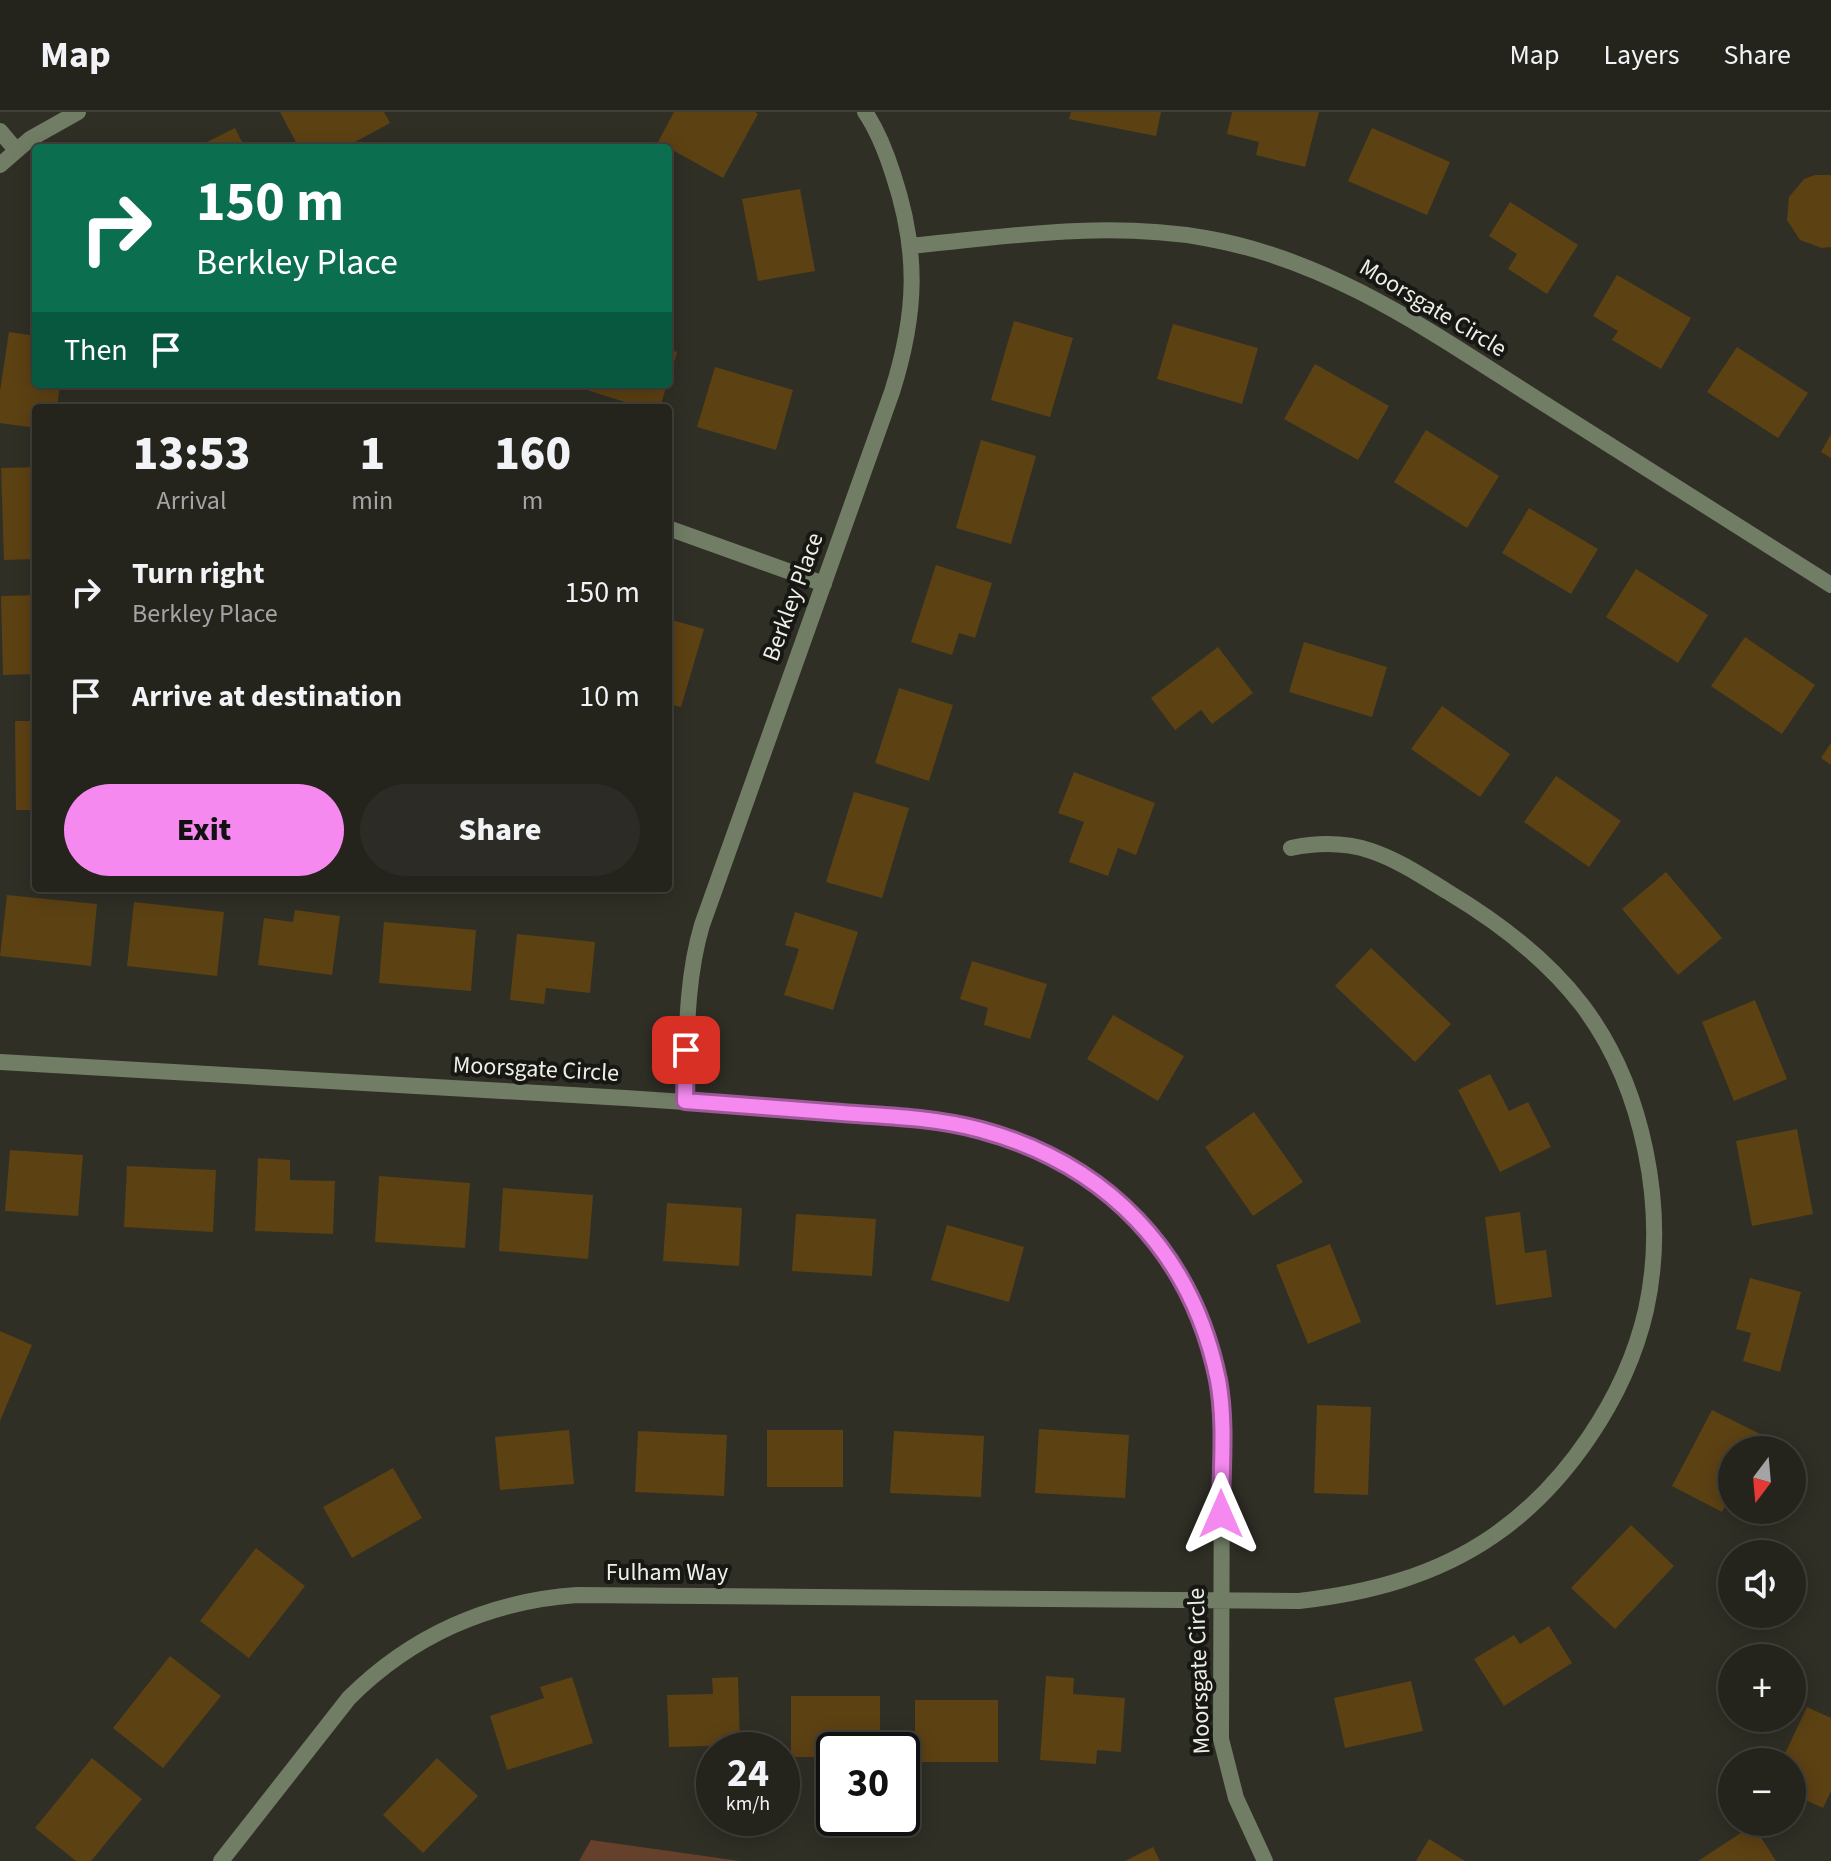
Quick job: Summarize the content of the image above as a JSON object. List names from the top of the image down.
{
  "streets": {
    "street": ["Moorsgate Circle", "Berkley Place", "Fulham Way"]
  },
  "crossings": [
    ["Moorsgate Circle", "Berkley Place"],
    ["Moorsgate Circle", "Fulham Way"]
  ],
  "north": "bottom",
  "page": {
    "header": "Map",
    "nav": ["Map", "Layers", "Share"],
    "turn": ["150 m", "Berkley Place"],
    "then": "Then",
    "eta": [
      "13:53",
      "Arrival",
      "1",
      "min",
      "160",
      "m"
    ],
    "list": [
      {
        "name": "Turn right",
        "note": "Berkley Place",
        "value": "150 m"
      },
      {
        "name": "Arrive at destination",
        "value": "10 m"
      }
    ],
    "buttons": ["Exit", "Share"],
    "map_buttons": ["+", "−"],
    "speed": "24 km/h",
    "limit": "30"
  }
}
